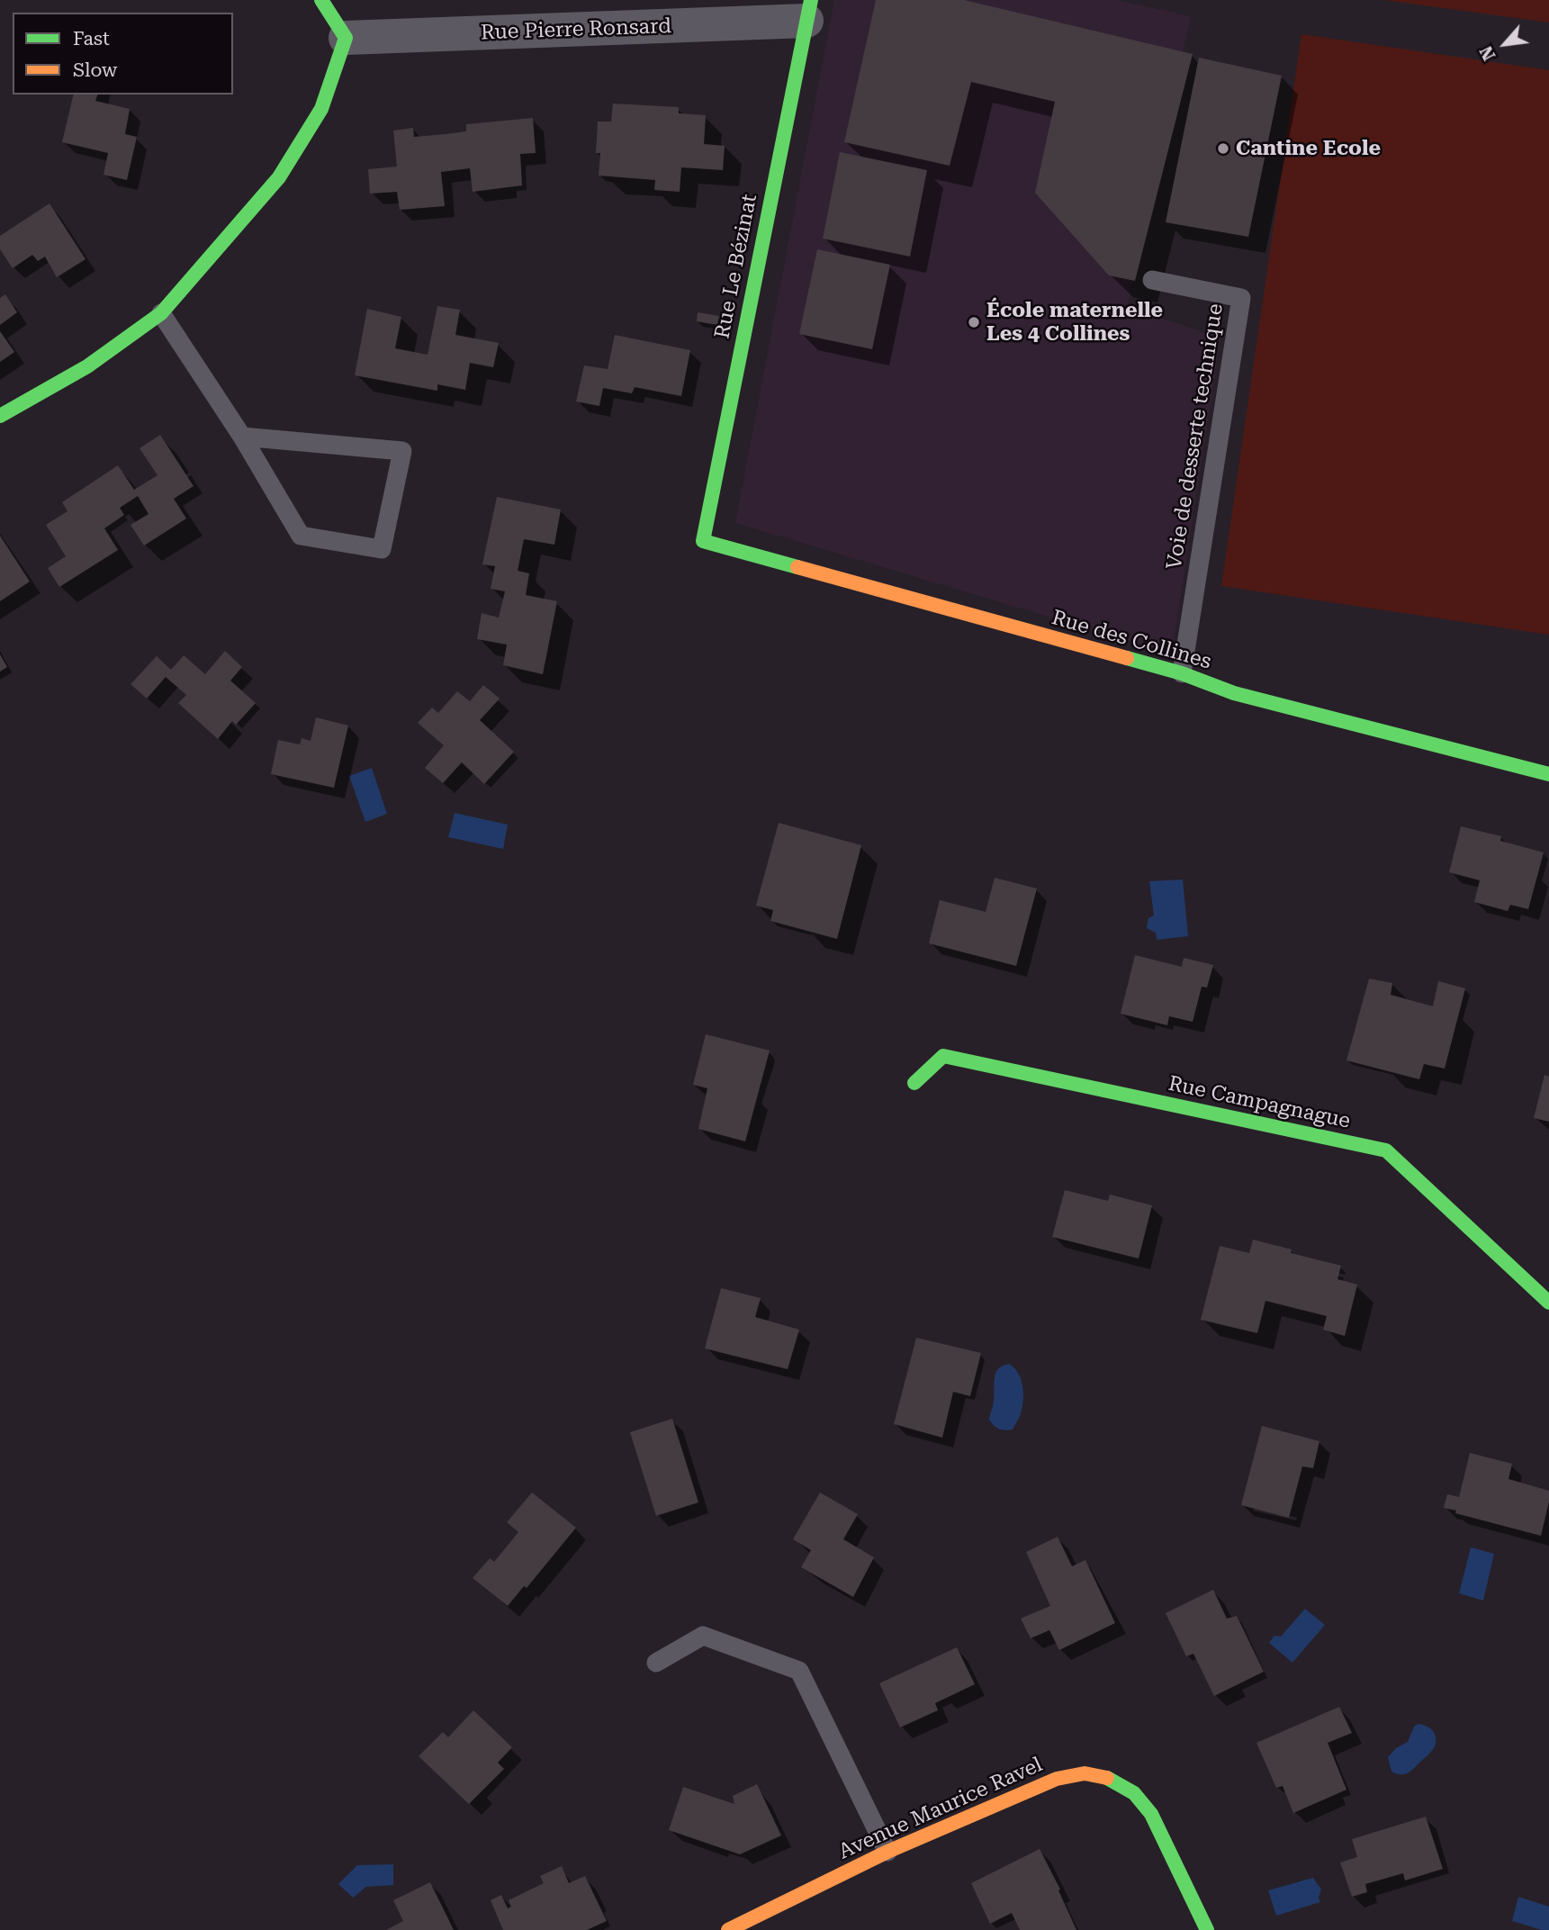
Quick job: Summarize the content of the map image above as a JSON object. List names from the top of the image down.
{
  "streets": {
    "street": [
      "Rue Pierre Ronsard",
      "Rue Le Bézinat",
      "Rue des Collines",
      "Rue Campagnague",
      "Avenue Maurice Ravel"
    ],
    "lane": ["Voie de desserte technique"]
  },
  "crossings": [
    ["Rue Pierre Ronsard", "Rue Le Bézinat"],
    ["Rue Le Bézinat", "Rue des Collines"],
    ["Voie de desserte technique", "Rue des Collines"]
  ],
  "places": ["Cantine Ecole", "École maternelle Les 4 Collines"],
  "legend": ["Fast", "Slow"],
  "north": "bottom left"
}
